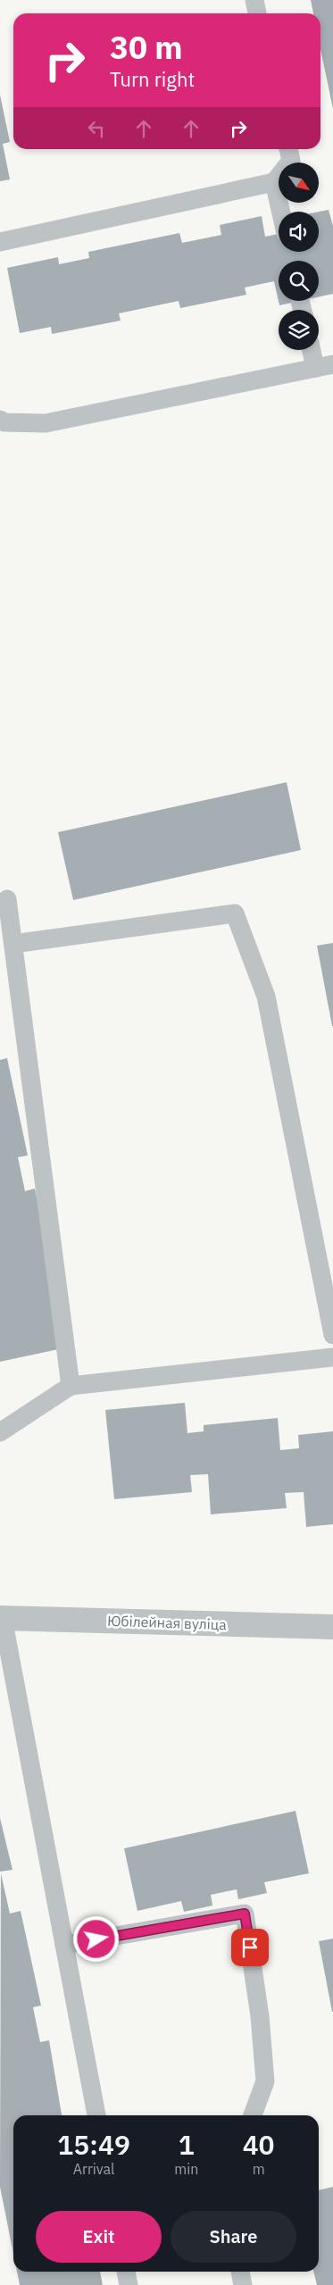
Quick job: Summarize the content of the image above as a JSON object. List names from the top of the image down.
{
  "streets": {
    "street": ["Юбілейная вуліца"]
  },
  "north": "bottom right",
  "page": {
    "turn": ["30 m", "Turn right"],
    "eta": [
      "15:49",
      "Arrival",
      "1",
      "min",
      "40",
      "m"
    ],
    "buttons": ["Exit", "Share"]
  }
}
